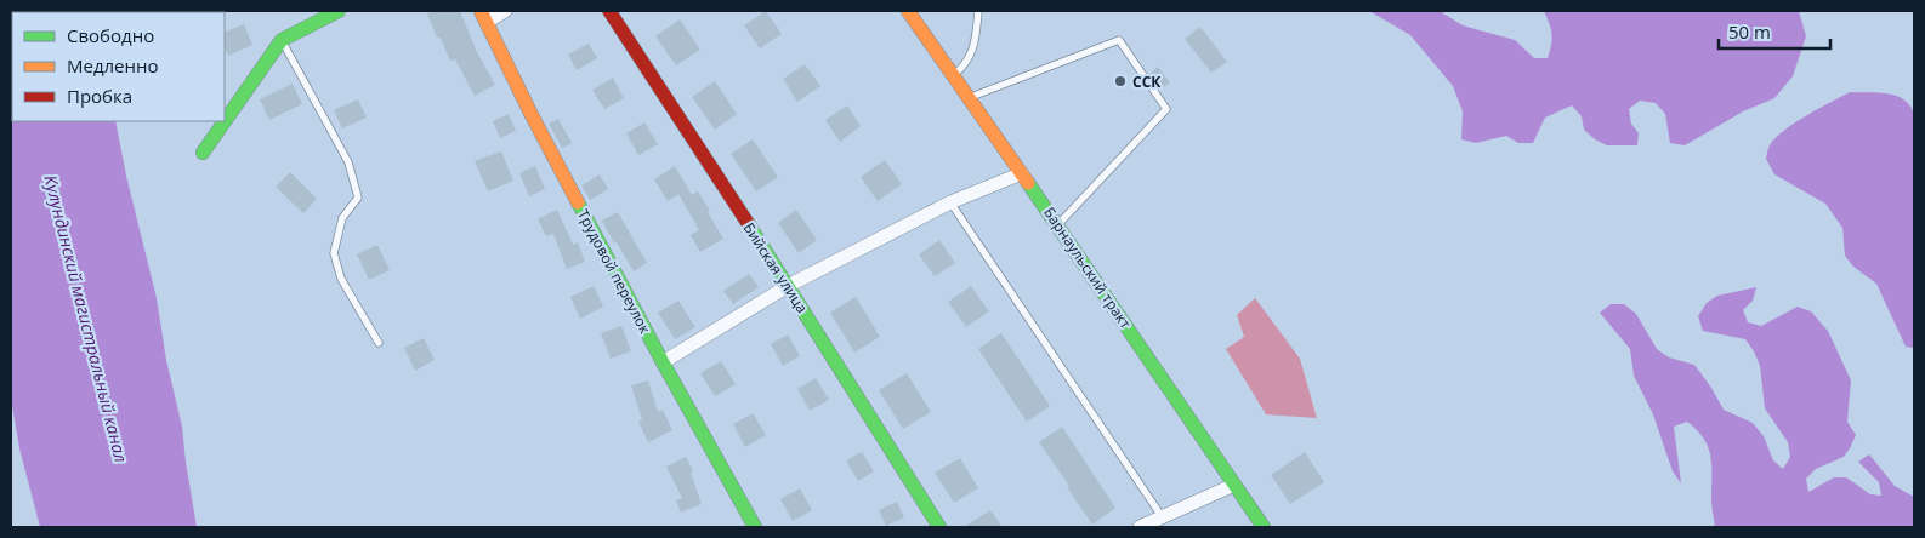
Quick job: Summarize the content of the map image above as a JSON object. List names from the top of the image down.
{
  "streets": {
    "street": ["Бийская улица", "Барнаульский тракт", "Трудовой переулок"]
  },
  "water": ["Кулундинский магистральный канал"],
  "places": ["ССК"],
  "legend": ["Свободно", "Медленно", "Пробка"],
  "scale_bar": "50 m"
}
